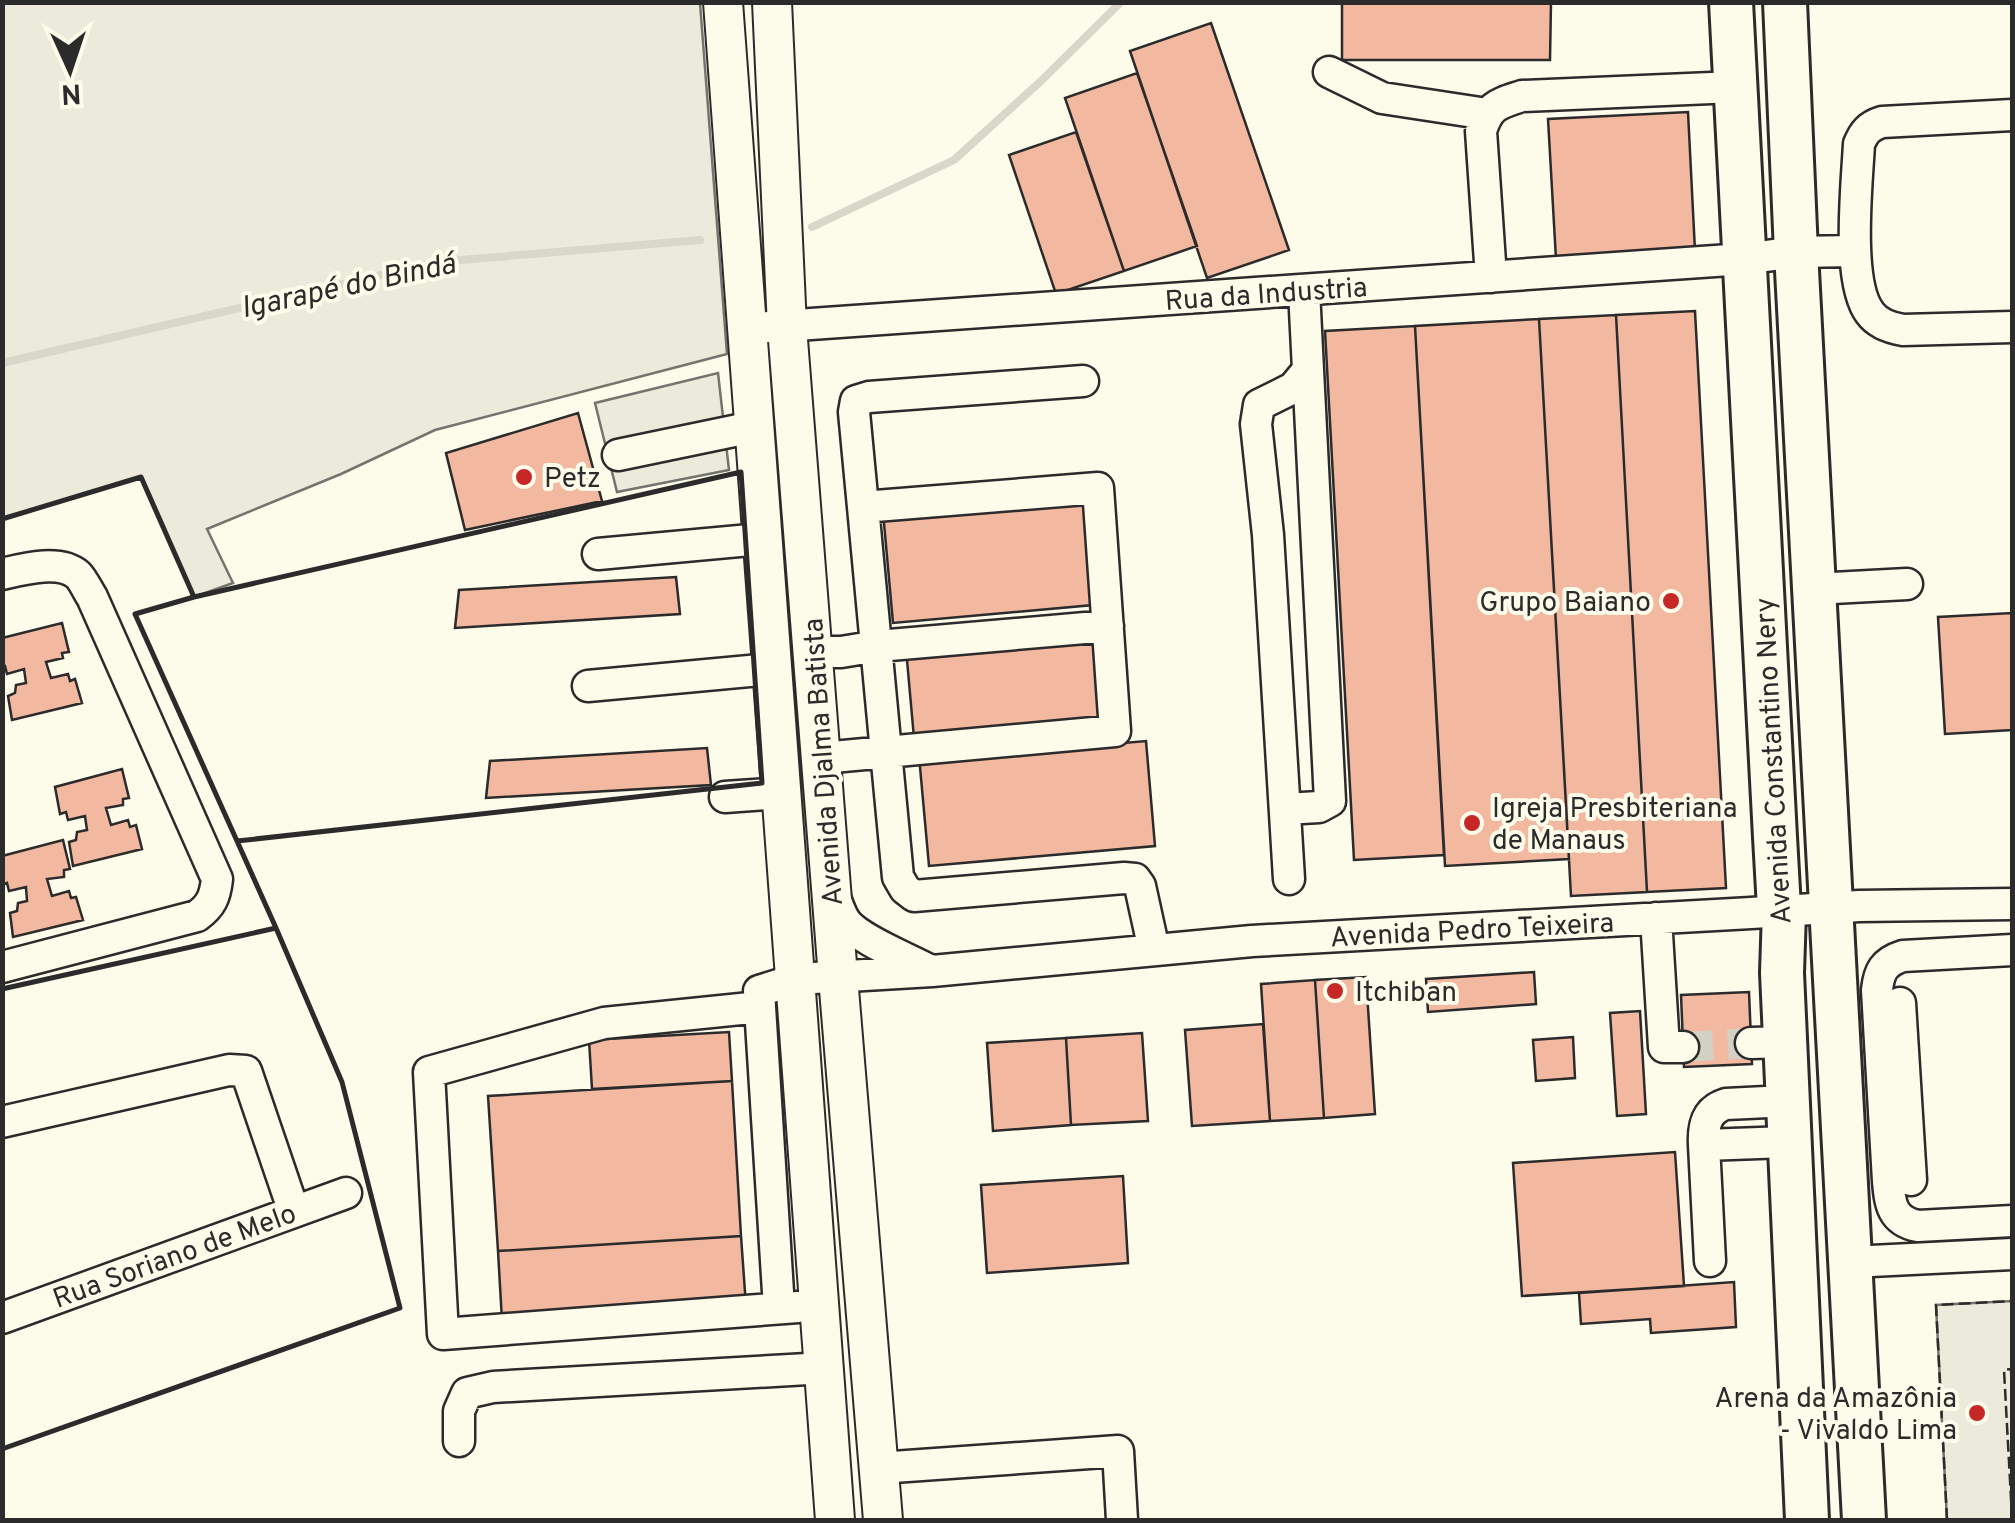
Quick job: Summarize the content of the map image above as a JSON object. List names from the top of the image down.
{
  "streets": {
    "highway": ["Avenida Constantino Nery"],
    "main road": ["Avenida Djalma Batista"],
    "street": ["Rua da Industria", "Avenida Pedro Teixeira", "Rua Soriano de Melo"]
  },
  "crossings": [
    ["Rua da Industria", "Avenida Constantino Nery"],
    ["Rua da Industria", "Avenida Djalma Batista"],
    ["Avenida Constantino Nery", "Avenida Pedro Teixeira"],
    ["Avenida Djalma Batista", "Avenida Pedro Teixeira"]
  ],
  "water": ["Igarapé do Bindá"],
  "places": [
    "Petz",
    "Grupo Baiano",
    "Igreja Presbiteriana de Manaus",
    "Itchiban",
    "Arena da Amazônia - Vivaldo Lima"
  ],
  "north": "bottom"
}
